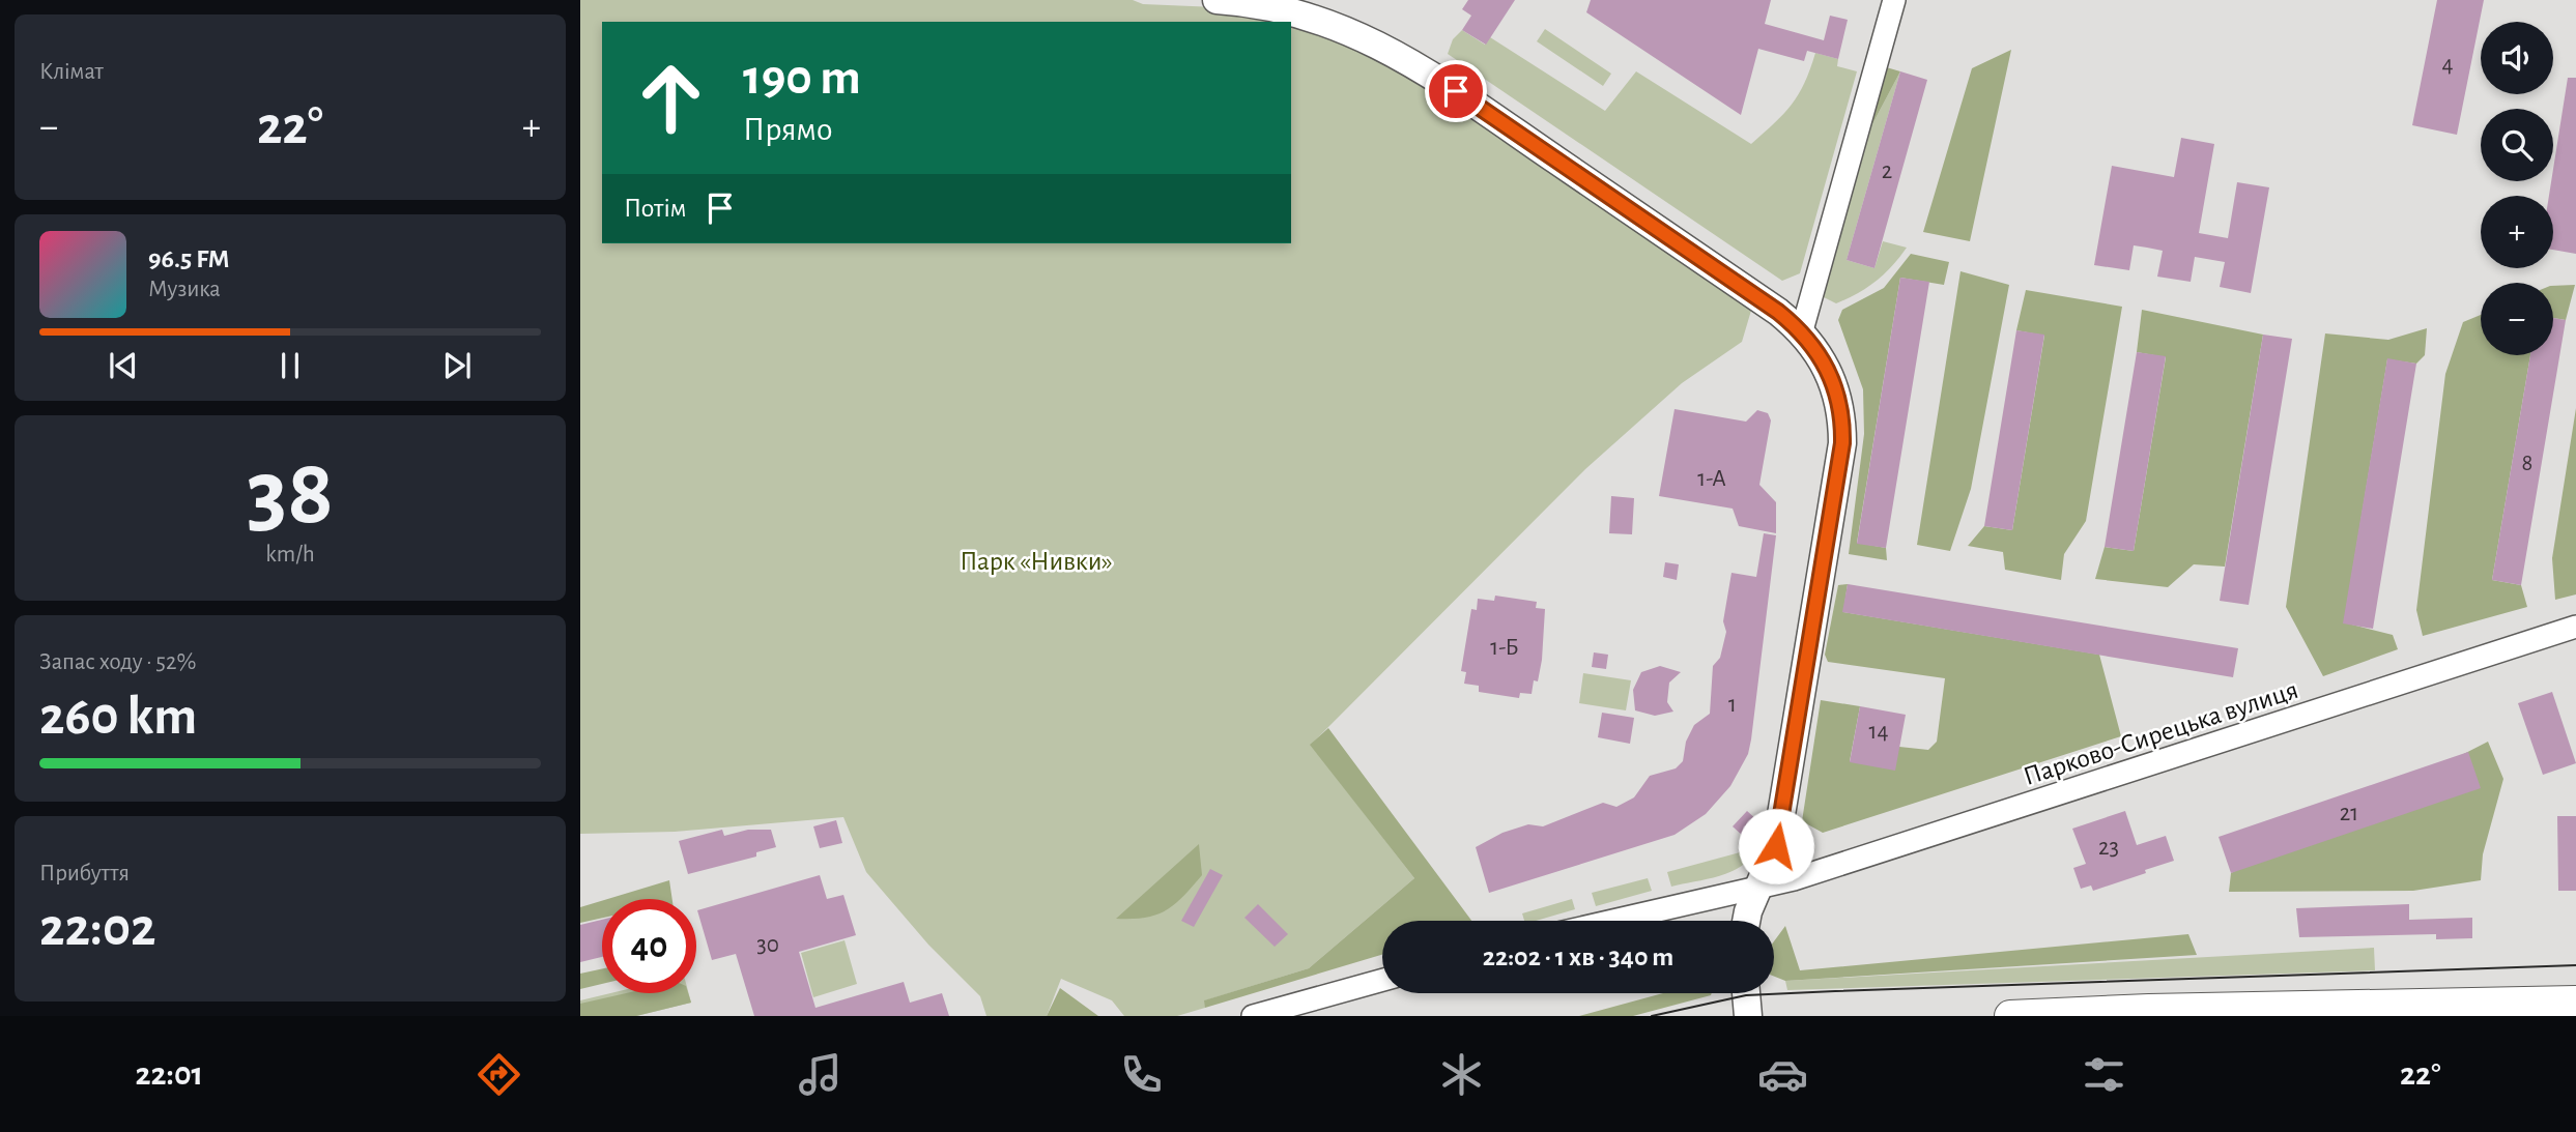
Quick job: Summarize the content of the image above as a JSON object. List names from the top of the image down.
{
  "streets": {
    "street": ["Парково-Сирецька вулиця"]
  },
  "parks": ["Парк «Нивки»"],
  "house_numbers": [
    "4",
    "2",
    "8",
    "1-А",
    "1-Б",
    "1",
    "14",
    "21",
    "23",
    "30"
  ],
  "page": {
    "tile": [
      "Клімат",
      ["38", "km/h"],
      ["Запас ходу · 52%", "260 km"],
      ["Прибуття", "22:02"]
    ],
    "map_buttons": ["+", "−"],
    "turn": ["190 m", "Прямо"],
    "heat": ["−", "22°", "+"],
    "then": "Потім",
    "song": ["96.5 FM", "Музика"],
    "limit": "40",
    "trip": "22:02 · 1 хв · 340 m",
    "tabs": ["22:01", "22°"]
  }
}
